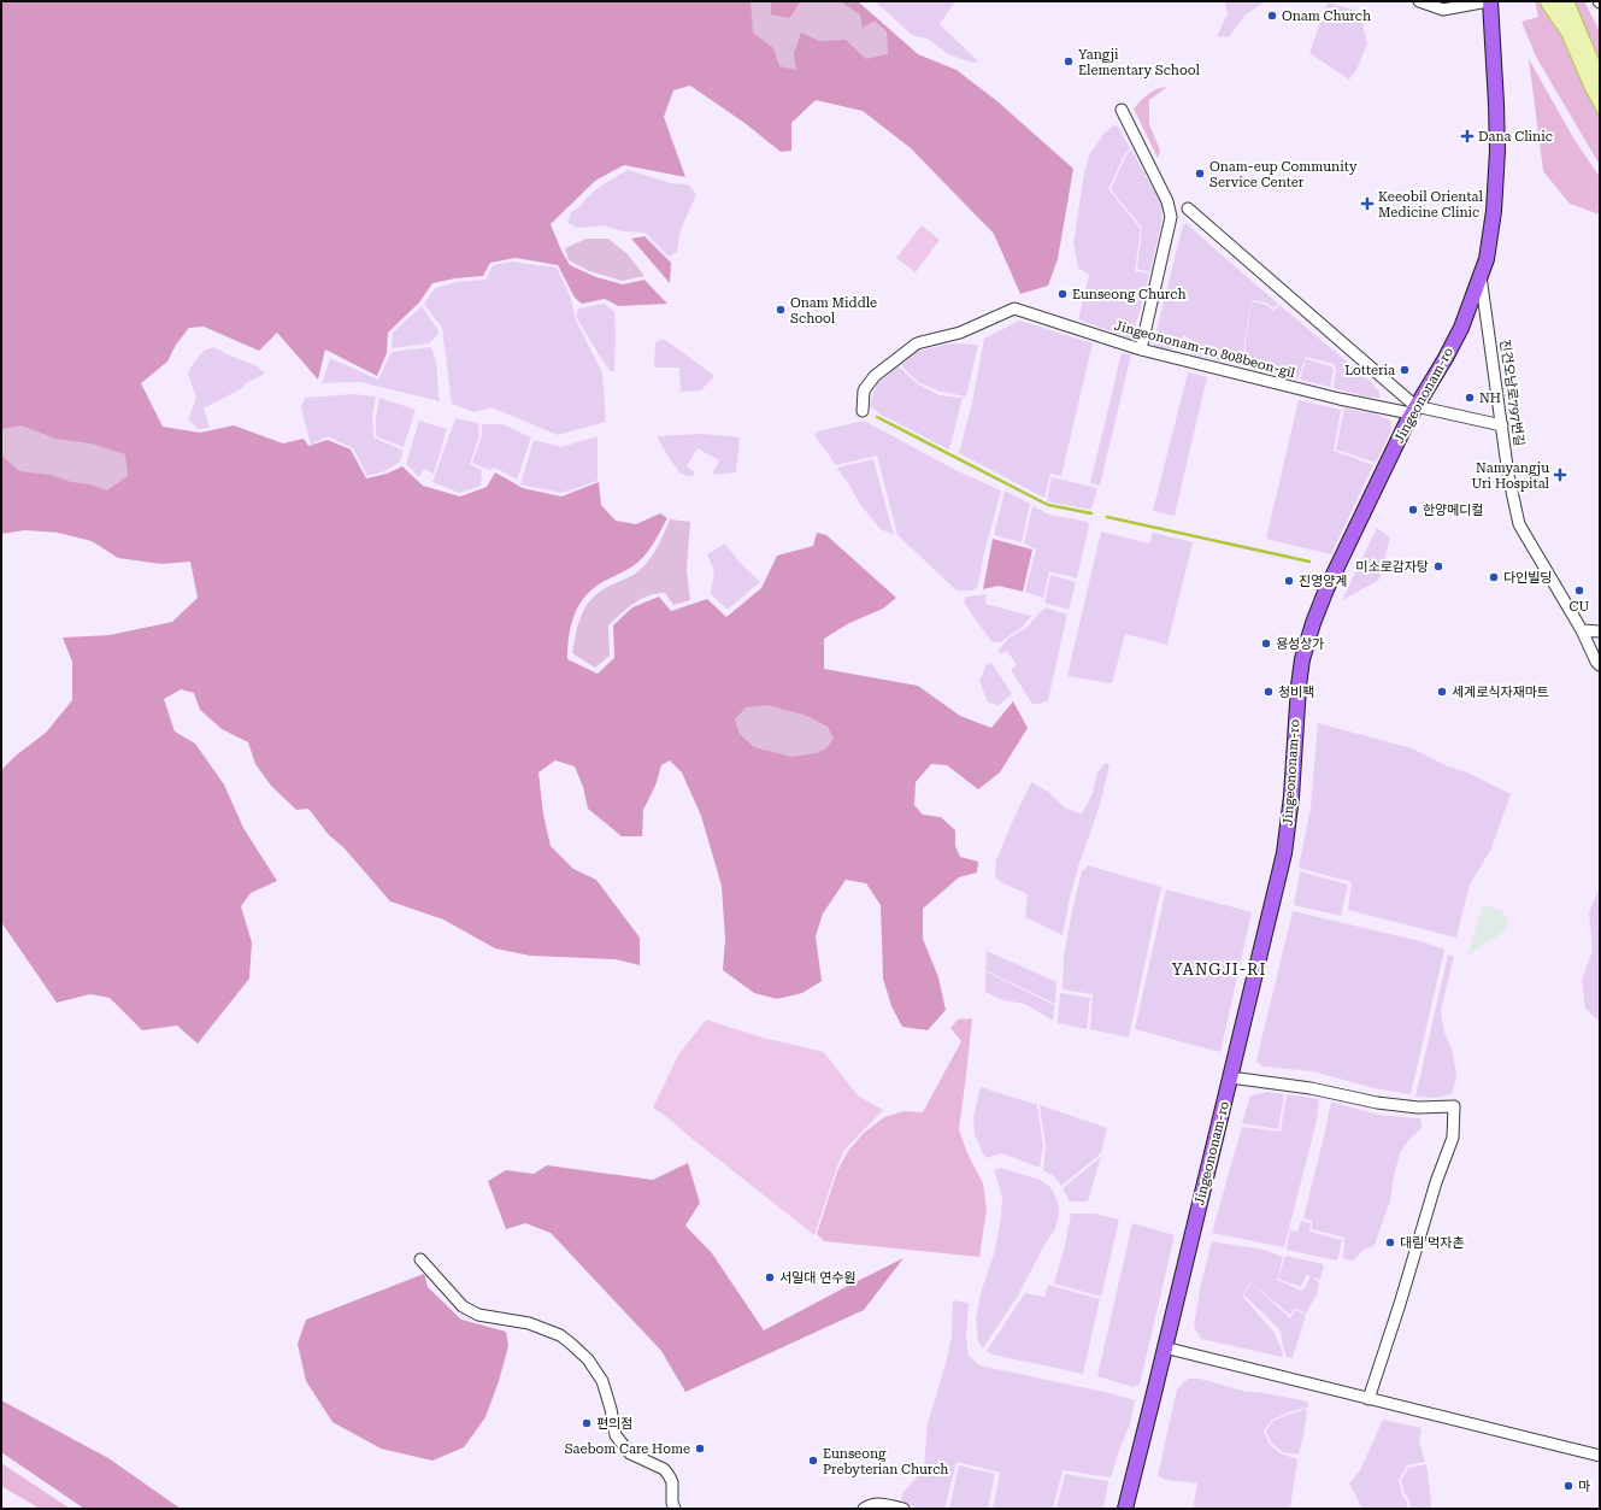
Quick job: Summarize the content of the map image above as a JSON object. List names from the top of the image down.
{
  "streets": {
    "main road": ["Jingeononam-ro"],
    "street": ["Jingeononam-ro 808beon-gil", "진건오남로797번길"]
  },
  "crossings": [
    ["Jingeononam-ro 808beon-gil", "진건오남로797번길"],
    ["Jingeononam-ro 808beon-gil", "Jingeononam-ro"],
    ["진건오남로797번길", "Jingeononam-ro"]
  ],
  "districts": ["YANGJI-RI"],
  "places": {
    "other": [
      "Onam Church",
      "Yangji Elementary School",
      "Onam-eup Community Service Center",
      "Eunseong Church",
      "Onam Middle School",
      "Lotteria",
      "NH",
      "한양메디컬",
      "미소로감자탕",
      "다인빌딩",
      "진영양계",
      "CU",
      "용성상가",
      "청비팩",
      "세계로식자재마트",
      "대림 먹자촌",
      "서일대 연수원",
      "편의점",
      "Saebom Care Home",
      "Eunseong Prebyterian Church",
      "마"
    ],
    "health": ["Dana Clinic", "Keeobil Oriental Medicine Clinic", "Namyangju Uri Hospital"]
  }
}
